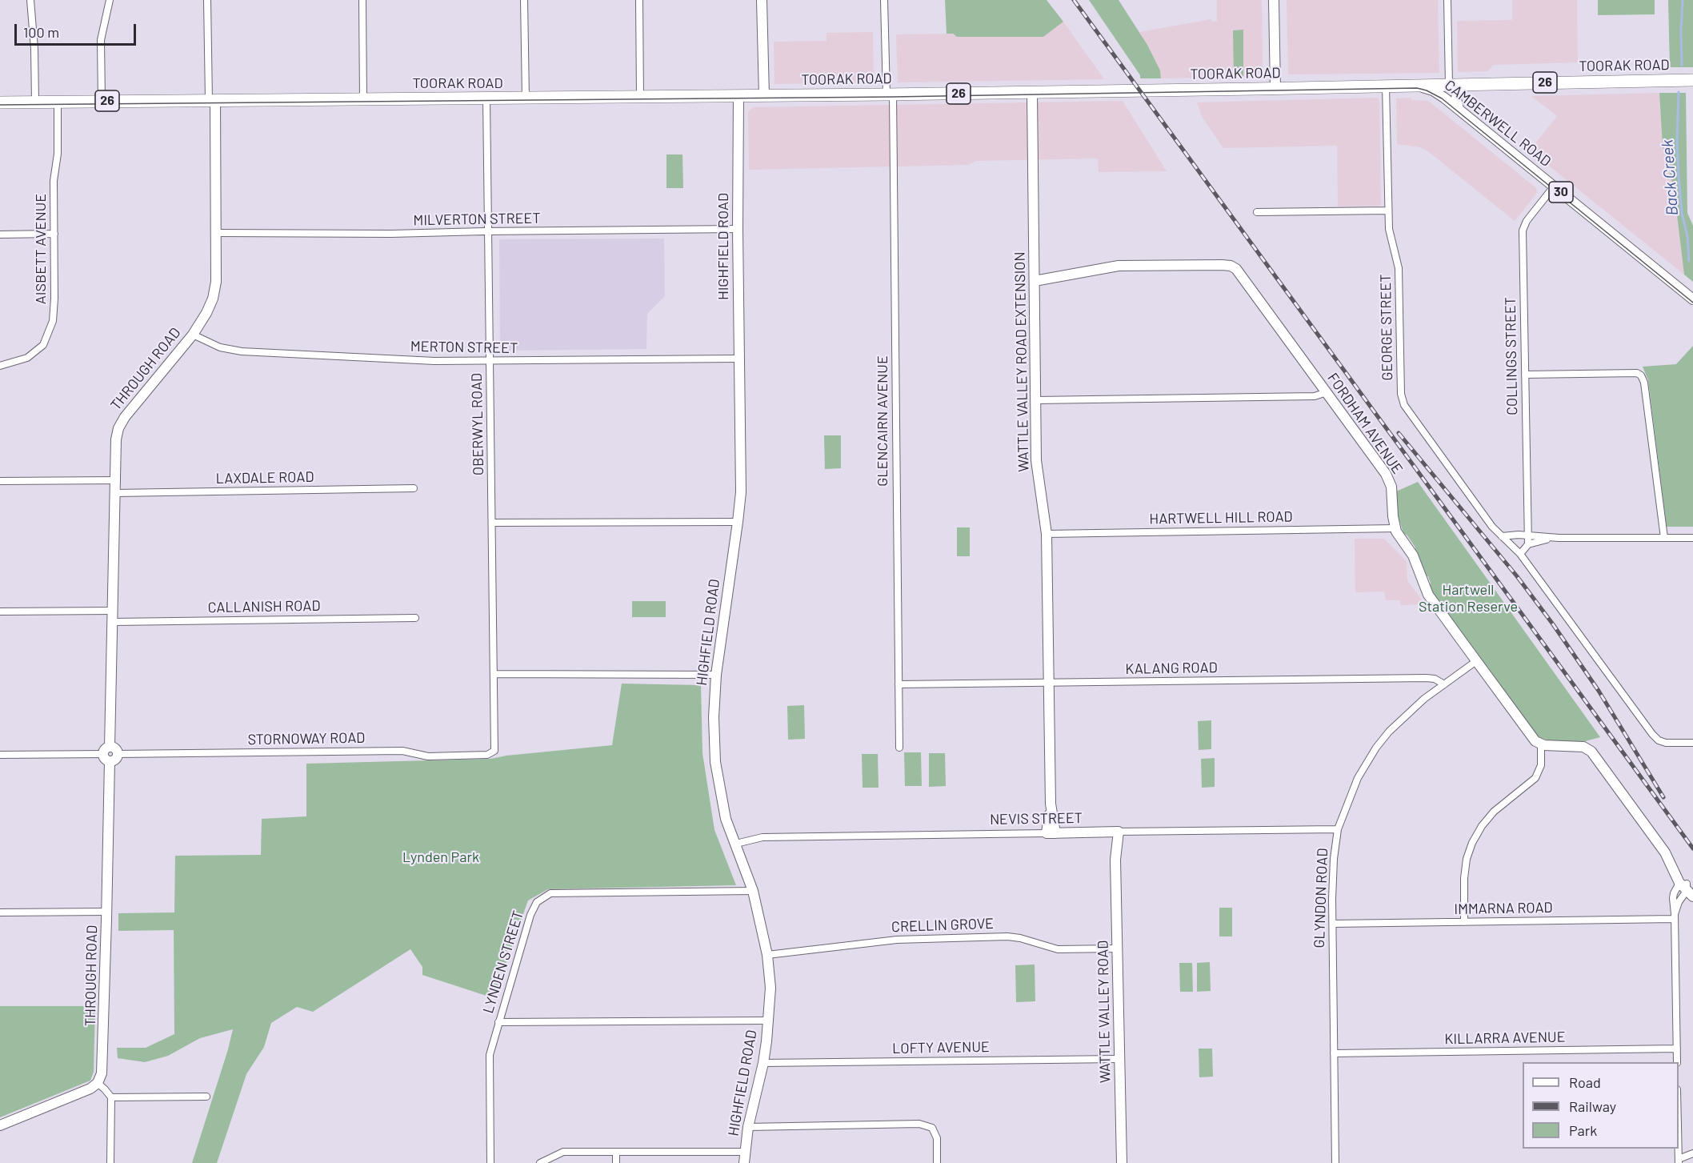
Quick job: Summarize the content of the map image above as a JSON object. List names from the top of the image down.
{
  "streets": {
    "highway": ["TOORAK ROAD", "26"],
    "street": [
      "CAMBERWELL ROAD",
      "30",
      "MILVERTON STREET",
      "HIGHFIELD ROAD",
      "AISBETT AVENUE",
      "GEORGE STREET",
      "MERTON STREET",
      "COLLINGS STREET",
      "WATTLE VALLEY ROAD EXTENSION",
      "THROUGH ROAD",
      "GLENCAIRN AVENUE",
      "FORDHAM AVENUE",
      "OBERWYL ROAD",
      "LAXDALE ROAD",
      "HARTWELL HILL ROAD",
      "CALLANISH ROAD",
      "KALANG ROAD",
      "STORNOWAY ROAD",
      "NEVIS STREET",
      "GLYNDON ROAD",
      "IMMARNA ROAD",
      "CRELLIN GROVE",
      "LYNDEN STREET",
      "WATTLE VALLEY ROAD",
      "KILLARRA AVENUE",
      "LOFTY AVENUE"
    ]
  },
  "crossings": [
    ["TOORAK ROAD", "CAMBERWELL ROAD"],
    ["TOORAK ROAD", "HIGHFIELD ROAD"],
    ["TOORAK ROAD", "AISBETT AVENUE"],
    ["TOORAK ROAD", "GEORGE STREET"],
    ["TOORAK ROAD", "WATTLE VALLEY ROAD EXTENSION"],
    ["TOORAK ROAD", "THROUGH ROAD"],
    ["TOORAK ROAD", "GLENCAIRN AVENUE"],
    ["TOORAK ROAD", "OBERWYL ROAD"],
    ["CAMBERWELL ROAD", "COLLINGS STREET"],
    ["MILVERTON STREET", "HIGHFIELD ROAD"],
    ["MILVERTON STREET", "THROUGH ROAD"],
    ["MILVERTON STREET", "OBERWYL ROAD"],
    ["HIGHFIELD ROAD", "MERTON STREET"],
    ["HIGHFIELD ROAD", "NEVIS STREET"],
    ["HIGHFIELD ROAD", "CRELLIN GROVE"],
    ["HIGHFIELD ROAD", "LYNDEN STREET"],
    ["HIGHFIELD ROAD", "LOFTY AVENUE"],
    ["MERTON STREET", "THROUGH ROAD"],
    ["MERTON STREET", "OBERWYL ROAD"],
    ["WATTLE VALLEY ROAD EXTENSION", "FORDHAM AVENUE"],
    ["WATTLE VALLEY ROAD EXTENSION", "HARTWELL HILL ROAD"],
    ["WATTLE VALLEY ROAD EXTENSION", "KALANG ROAD"],
    ["WATTLE VALLEY ROAD EXTENSION", "NEVIS STREET"],
    ["THROUGH ROAD", "LAXDALE ROAD"],
    ["THROUGH ROAD", "CALLANISH ROAD"],
    ["GLENCAIRN AVENUE", "KALANG ROAD"],
    ["FORDHAM AVENUE", "HARTWELL HILL ROAD"],
    ["FORDHAM AVENUE", "GLYNDON ROAD"],
    ["OBERWYL ROAD", "STORNOWAY ROAD"],
    ["KALANG ROAD", "GLYNDON ROAD"],
    ["NEVIS STREET", "GLYNDON ROAD"],
    ["NEVIS STREET", "WATTLE VALLEY ROAD"],
    ["GLYNDON ROAD", "IMMARNA ROAD"],
    ["GLYNDON ROAD", "KILLARRA AVENUE"],
    ["CRELLIN GROVE", "WATTLE VALLEY ROAD"],
    ["WATTLE VALLEY ROAD", "LOFTY AVENUE"]
  ],
  "water": ["Back Creek"],
  "parks": ["Hartwell Station Reserve", "Lynden Park"],
  "legend": ["Road", "Railway", "Park"],
  "scale_bar": "100 m"
}
